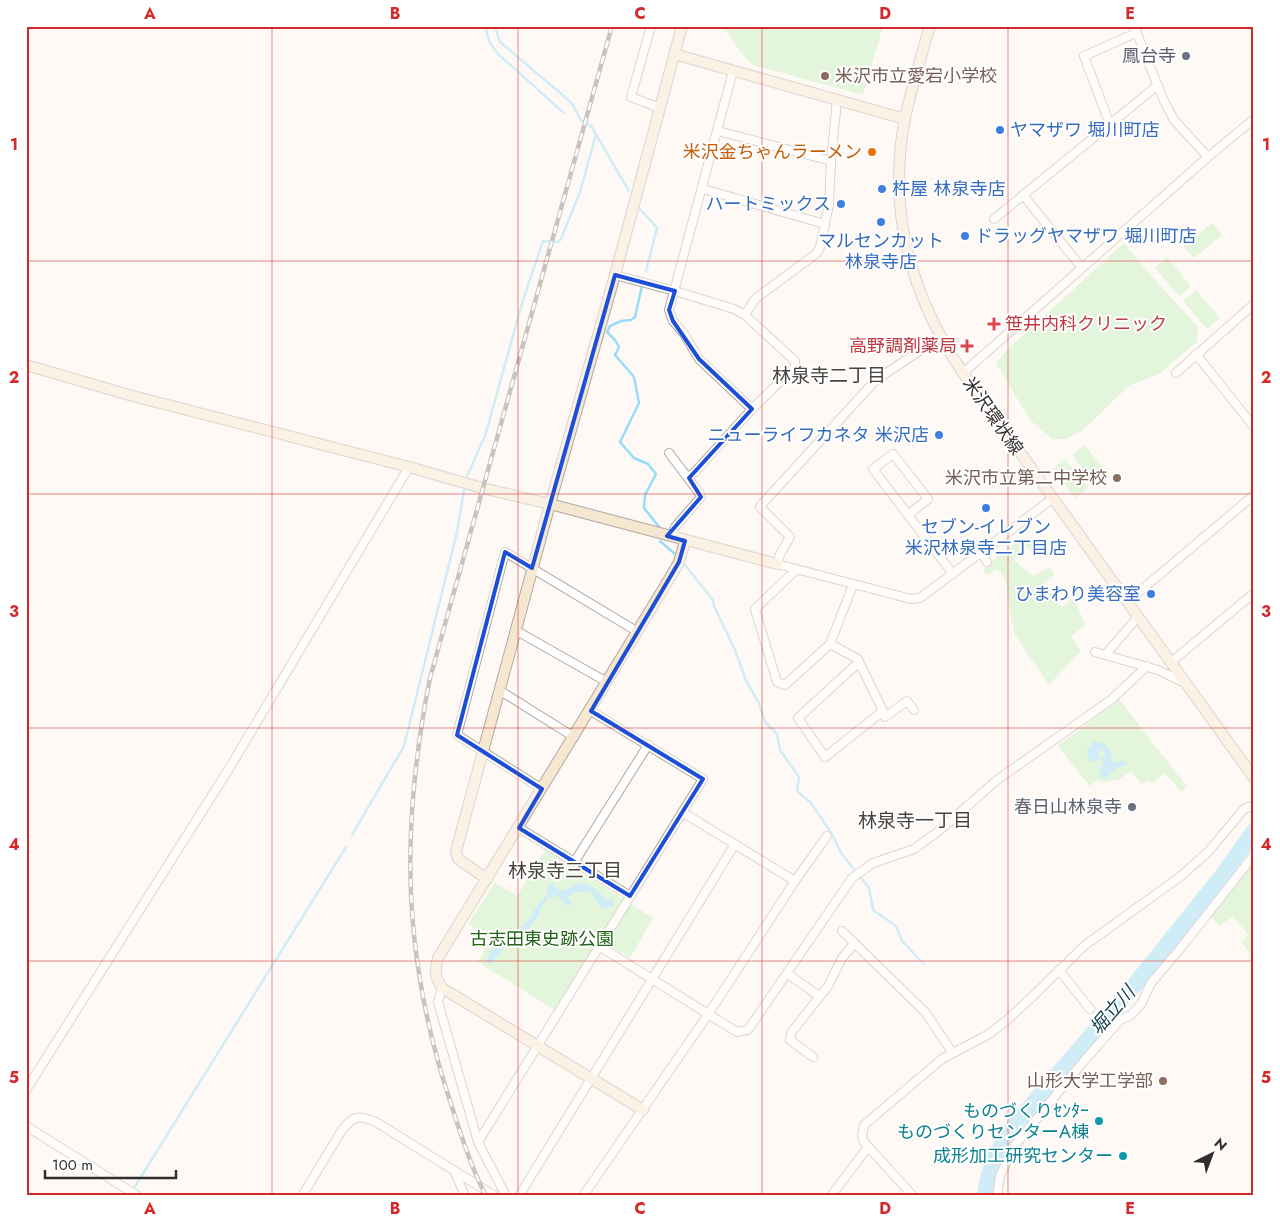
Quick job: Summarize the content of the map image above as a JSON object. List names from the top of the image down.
{
  "streets": {
    "street": ["米沢環状線"]
  },
  "districts": ["林泉寺二丁目", "林泉寺一丁目", "林泉寺三丁目"],
  "water": ["堀立川"],
  "parks": ["古志田東史跡公園"],
  "places": {
    "other": [
      "鳳台寺",
      "米沢市立愛宕小学校",
      "ヤマザワ 堀川町店",
      "米沢金ちゃんラーメン",
      "杵屋 林泉寺店",
      "ハートミックス",
      "マルセンカット 林泉寺店",
      "ドラッグヤマザワ 堀川町店",
      "ニューライフカネタ 米沢店",
      "米沢市立第二中学校",
      "セブン-イレブン 米沢林泉寺二丁目店",
      "ひまわり美容室",
      "春日山林泉寺",
      "山形大学工学部",
      "ものづくりｾﾝﾀｰ ものづくりセンターA棟",
      "成形加工研究センター"
    ],
    "health": ["笹井内科クリニック", "高野調剤薬局"]
  },
  "scale_bar": "100 m",
  "north": "top right",
  "grid": {
    "columns": [
      "A",
      "B",
      "C",
      "D",
      "E"
    ],
    "rows": [
      "1",
      "2",
      "3",
      "4",
      "5"
    ]
  }
}
